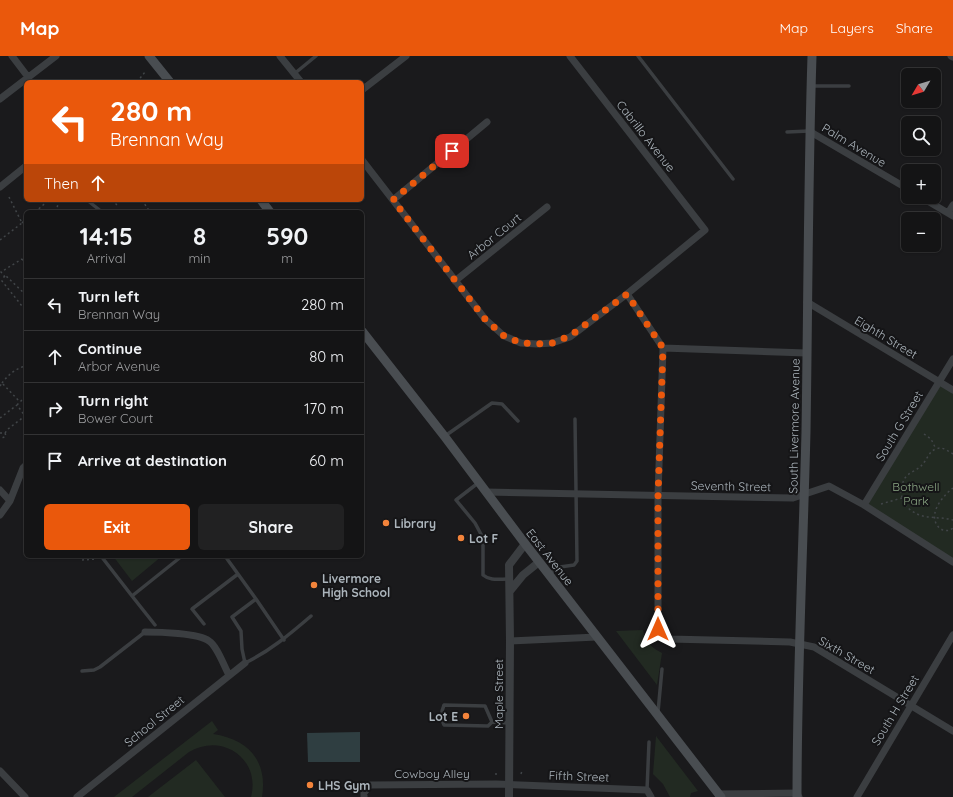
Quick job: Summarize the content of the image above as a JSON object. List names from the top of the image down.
{
  "streets": {
    "main road": ["South Livermore Avenue", "East Avenue"],
    "street": [
      "Cabrillo Avenue",
      "Palm Avenue",
      "Arbor Court",
      "Eighth Street",
      "South G Street",
      "Seventh Street",
      "Sixth Street",
      "Maple Street",
      "South H Street",
      "School Street",
      "Cowboy Alley",
      "Fifth Street"
    ]
  },
  "crossings": [
    ["Palm Avenue", "South Livermore Avenue"],
    ["Eighth Street", "South Livermore Avenue"],
    ["Eighth Street", "South G Street"],
    ["South Livermore Avenue", "Seventh Street"],
    ["South Livermore Avenue", "Sixth Street"],
    ["South G Street", "Seventh Street"],
    ["Seventh Street", "East Avenue"],
    ["Seventh Street", "Sixth Street"],
    ["East Avenue", "Maple Street"],
    ["Sixth Street", "South H Street"],
    ["Maple Street", "Cowboy Alley"],
    ["Maple Street", "Fifth Street"],
    ["Cowboy Alley", "Fifth Street"]
  ],
  "parks": ["Bothwell Park"],
  "places": [
    "Library",
    "Lot F",
    "Livermore High School",
    "Lot E",
    "LHS Gym"
  ],
  "north": "bottom left",
  "page": {
    "header": "Map",
    "nav": ["Map", "Layers", "Share"],
    "map_buttons": ["+", "−"],
    "turn": ["280 m", "Brennan Way"],
    "then": "Then",
    "eta": [
      "14:15",
      "Arrival",
      "8",
      "min",
      "590",
      "m"
    ],
    "list": [
      {
        "name": "Turn left",
        "note": "Brennan Way",
        "value": "280 m"
      },
      {
        "name": "Continue",
        "note": "Arbor Avenue",
        "value": "80 m"
      },
      {
        "name": "Turn right",
        "note": "Bower Court",
        "value": "170 m"
      },
      {
        "name": "Arrive at destination",
        "value": "60 m"
      }
    ],
    "buttons": ["Exit", "Share"]
  }
}
